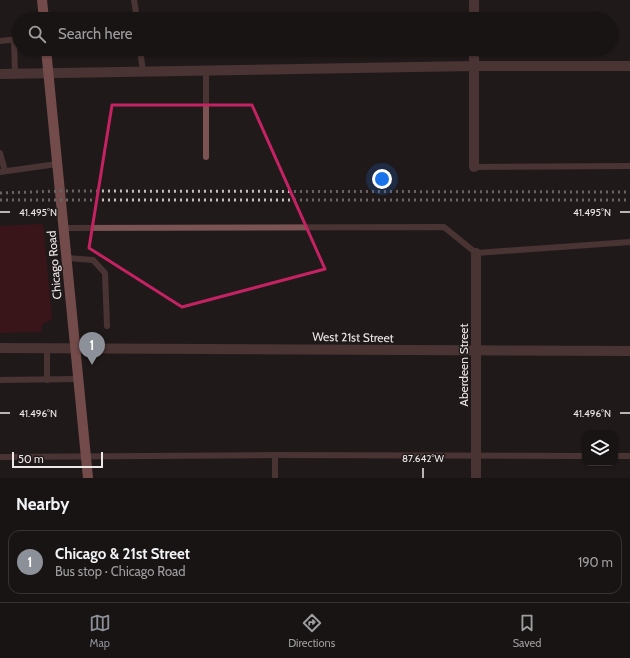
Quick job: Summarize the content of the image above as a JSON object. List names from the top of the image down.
{
  "streets": {
    "main road": ["Chicago Road"],
    "street": ["West 21st Street", "Aberdeen Street"]
  },
  "crossings": [
    ["Chicago Road", "West 21st Street"],
    ["West 21st Street", "Aberdeen Street"]
  ],
  "scale_bar": "50 m",
  "page": {
    "search": "Search here",
    "pins": "1",
    "scale": "50 m",
    "heading": "Nearby",
    "list": [
      {
        "mark": "1",
        "name": "Chicago & 21st Street",
        "note": "Bus stop · Chicago Road",
        "value": "190 m"
      }
    ],
    "nav": ["Map", "Directions", "Saved"]
  },
  "coordinates": ["41.495°N", "41.496°N", "87.642°W"]
}
